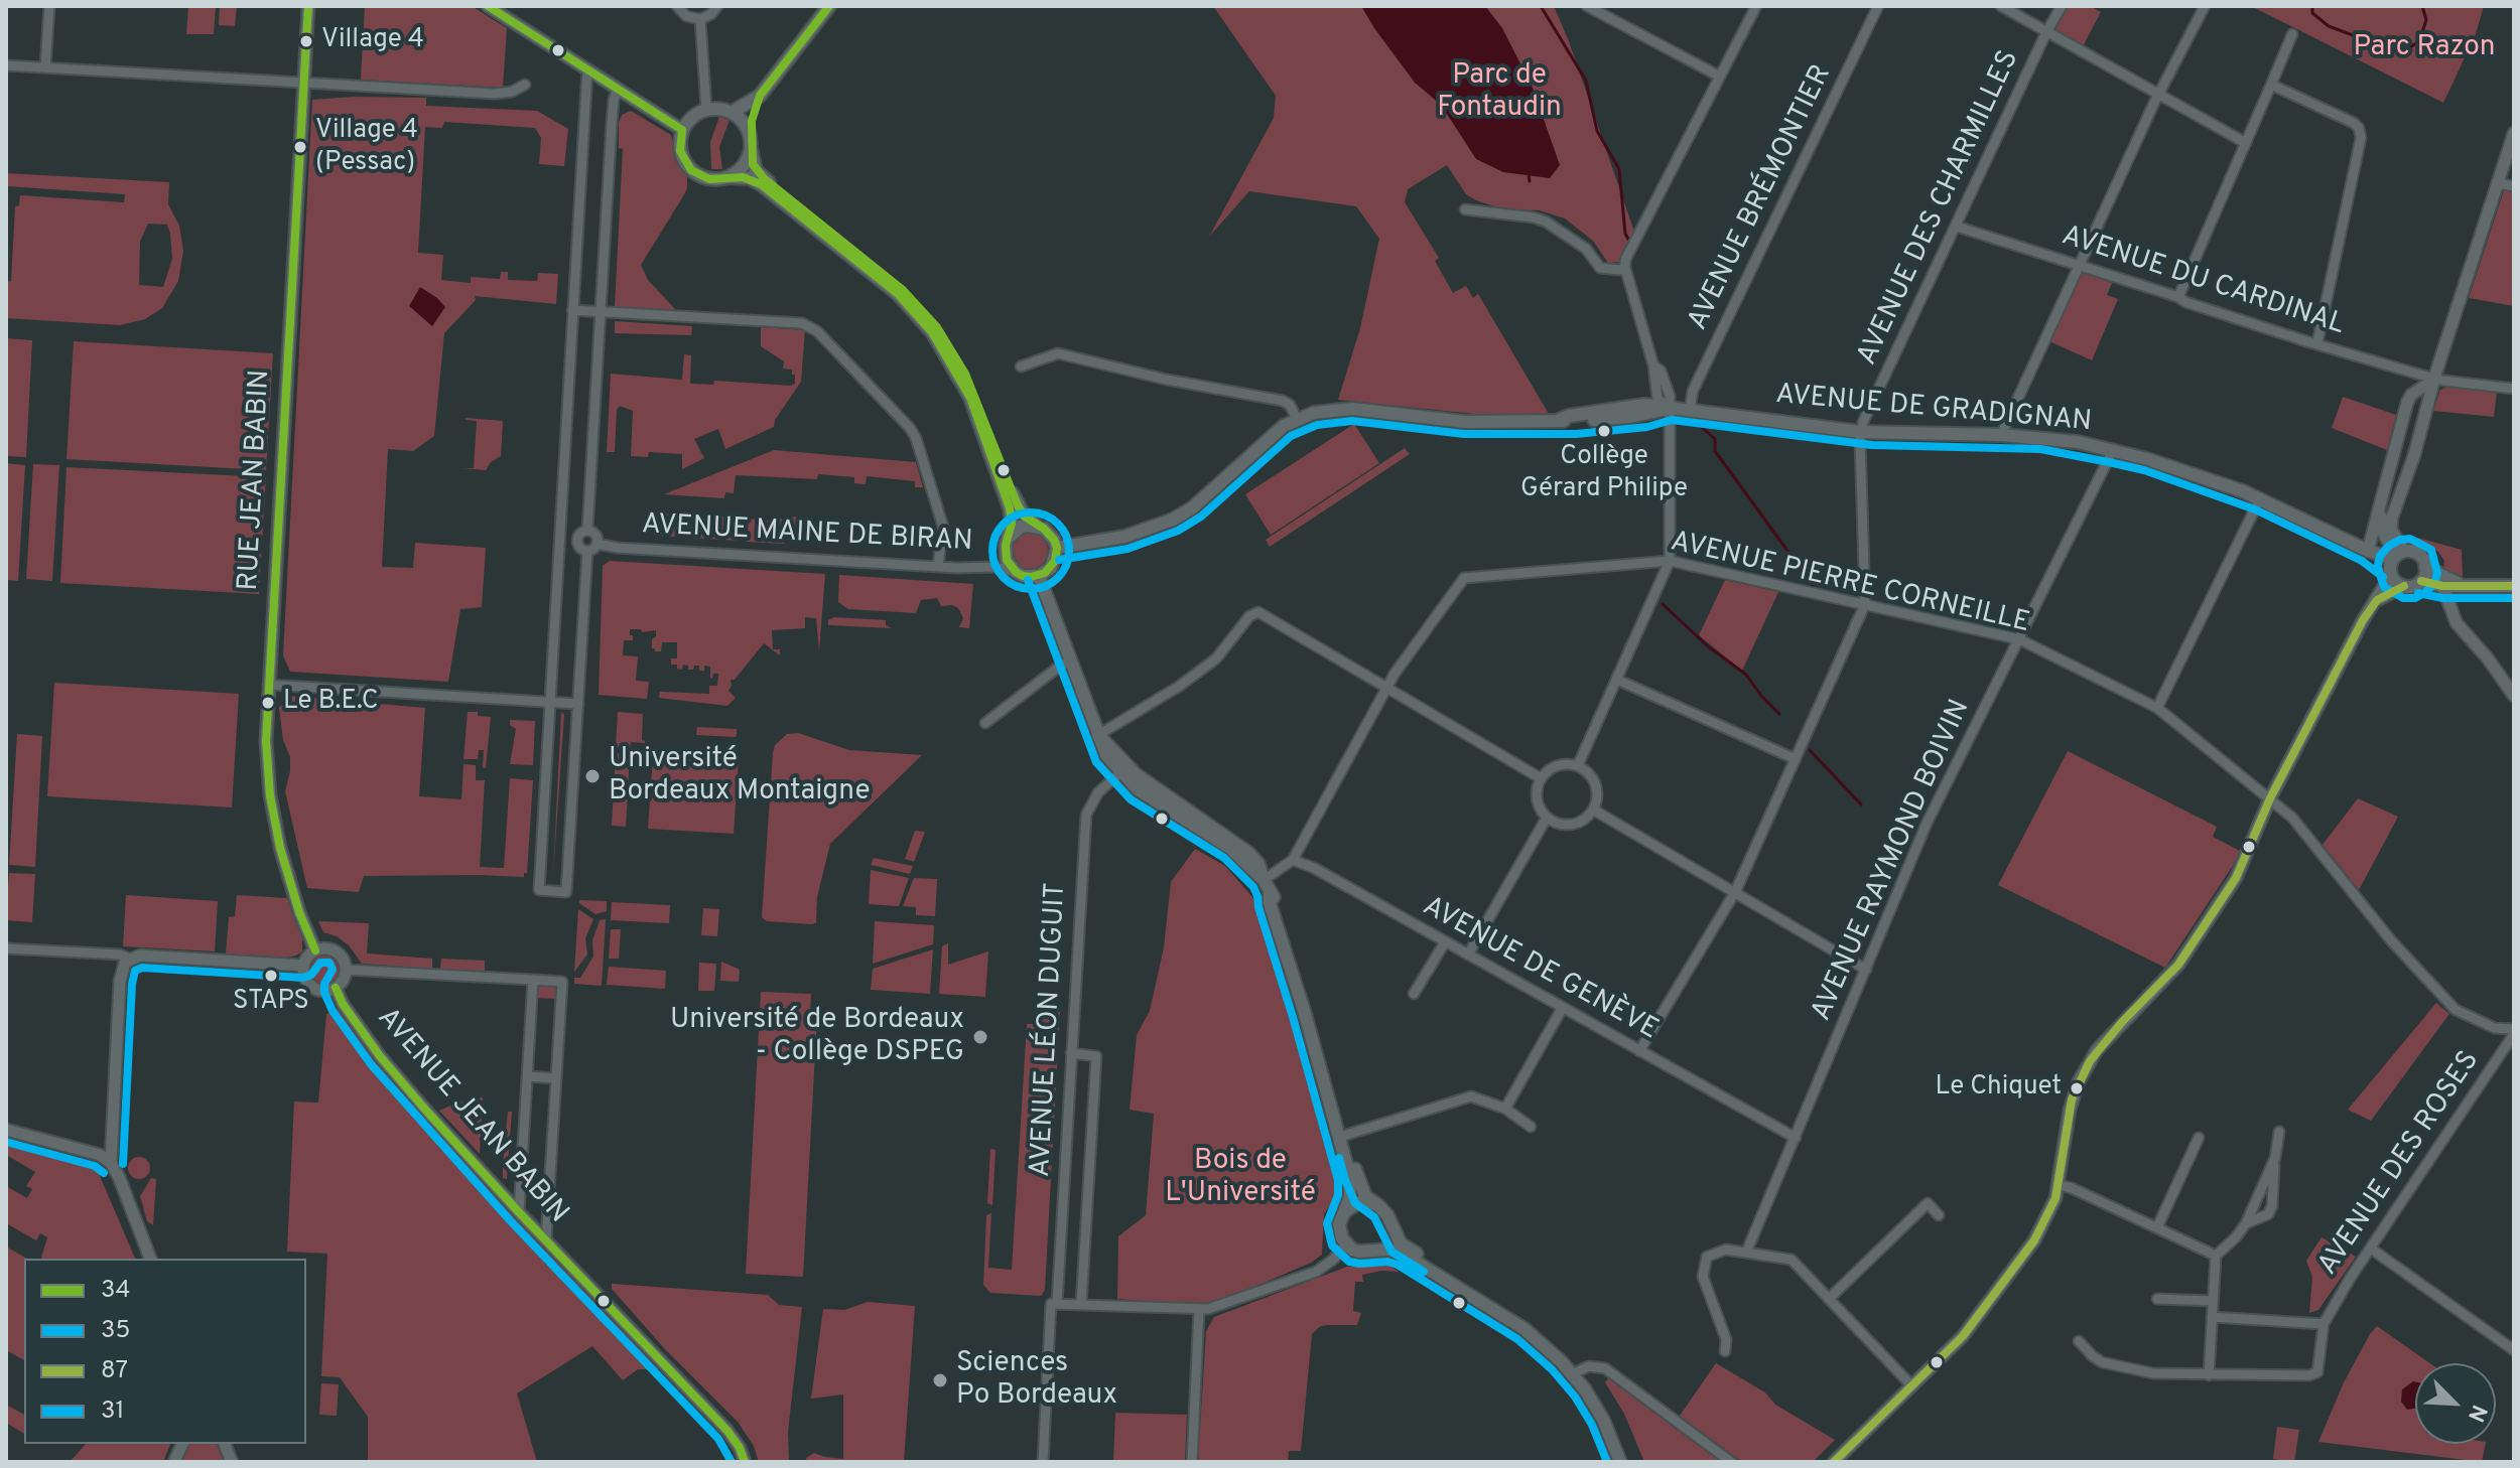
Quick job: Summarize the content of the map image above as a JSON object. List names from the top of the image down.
{
  "streets": {
    "main road": ["AVENUE DE GRADIGNAN"],
    "street": [
      "AVENUE BRÉMONTIER",
      "AVENUE DES CHARMILLES",
      "AVENUE DU CARDINAL",
      "RUE JEAN BABIN",
      "AVENUE MAINE DE BIRAN",
      "AVENUE PIERRE CORNEILLE",
      "AVENUE RAYMOND BOIVIN",
      "AVENUE DE GENÈVE",
      "AVENUE LÉON DUGUIT",
      "AVENUE JEAN BABIN",
      "AVENUE DES ROSES"
    ]
  },
  "crossings": [
    ["AVENUE BRÉMONTIER", "AVENUE DE GRADIGNAN"],
    ["AVENUE DES CHARMILLES", "AVENUE DU CARDINAL"],
    ["AVENUE DES CHARMILLES", "AVENUE DE GRADIGNAN"],
    ["AVENUE DE GRADIGNAN", "AVENUE MAINE DE BIRAN"],
    ["AVENUE DE GRADIGNAN", "AVENUE RAYMOND BOIVIN"],
    ["RUE JEAN BABIN", "AVENUE JEAN BABIN"],
    ["AVENUE PIERRE CORNEILLE", "AVENUE RAYMOND BOIVIN"],
    ["AVENUE PIERRE CORNEILLE", "AVENUE DE GENÈVE"],
    ["AVENUE PIERRE CORNEILLE", "AVENUE DES ROSES"],
    ["AVENUE RAYMOND BOIVIN", "AVENUE DE GENÈVE"]
  ],
  "parks": ["Parc Razon", "Parc de Fontaudin", "Bois de L'Université"],
  "places": [
    "Village 4",
    "Village 4 (Pessac)",
    "Collège Gérard Philipe",
    "Le B.E.C",
    "Université Bordeaux Montaigne",
    "STAPS",
    "Université de Bordeaux - Collège DSPEG",
    "Le Chiquet",
    "Sciences Po Bordeaux"
  ],
  "lines": [
    "transit line 34",
    "transit line 35",
    "transit line 87",
    "transit line 31"
  ],
  "legend": [
    "34",
    "35",
    "87",
    "31"
  ],
  "north": "bottom right"
}
